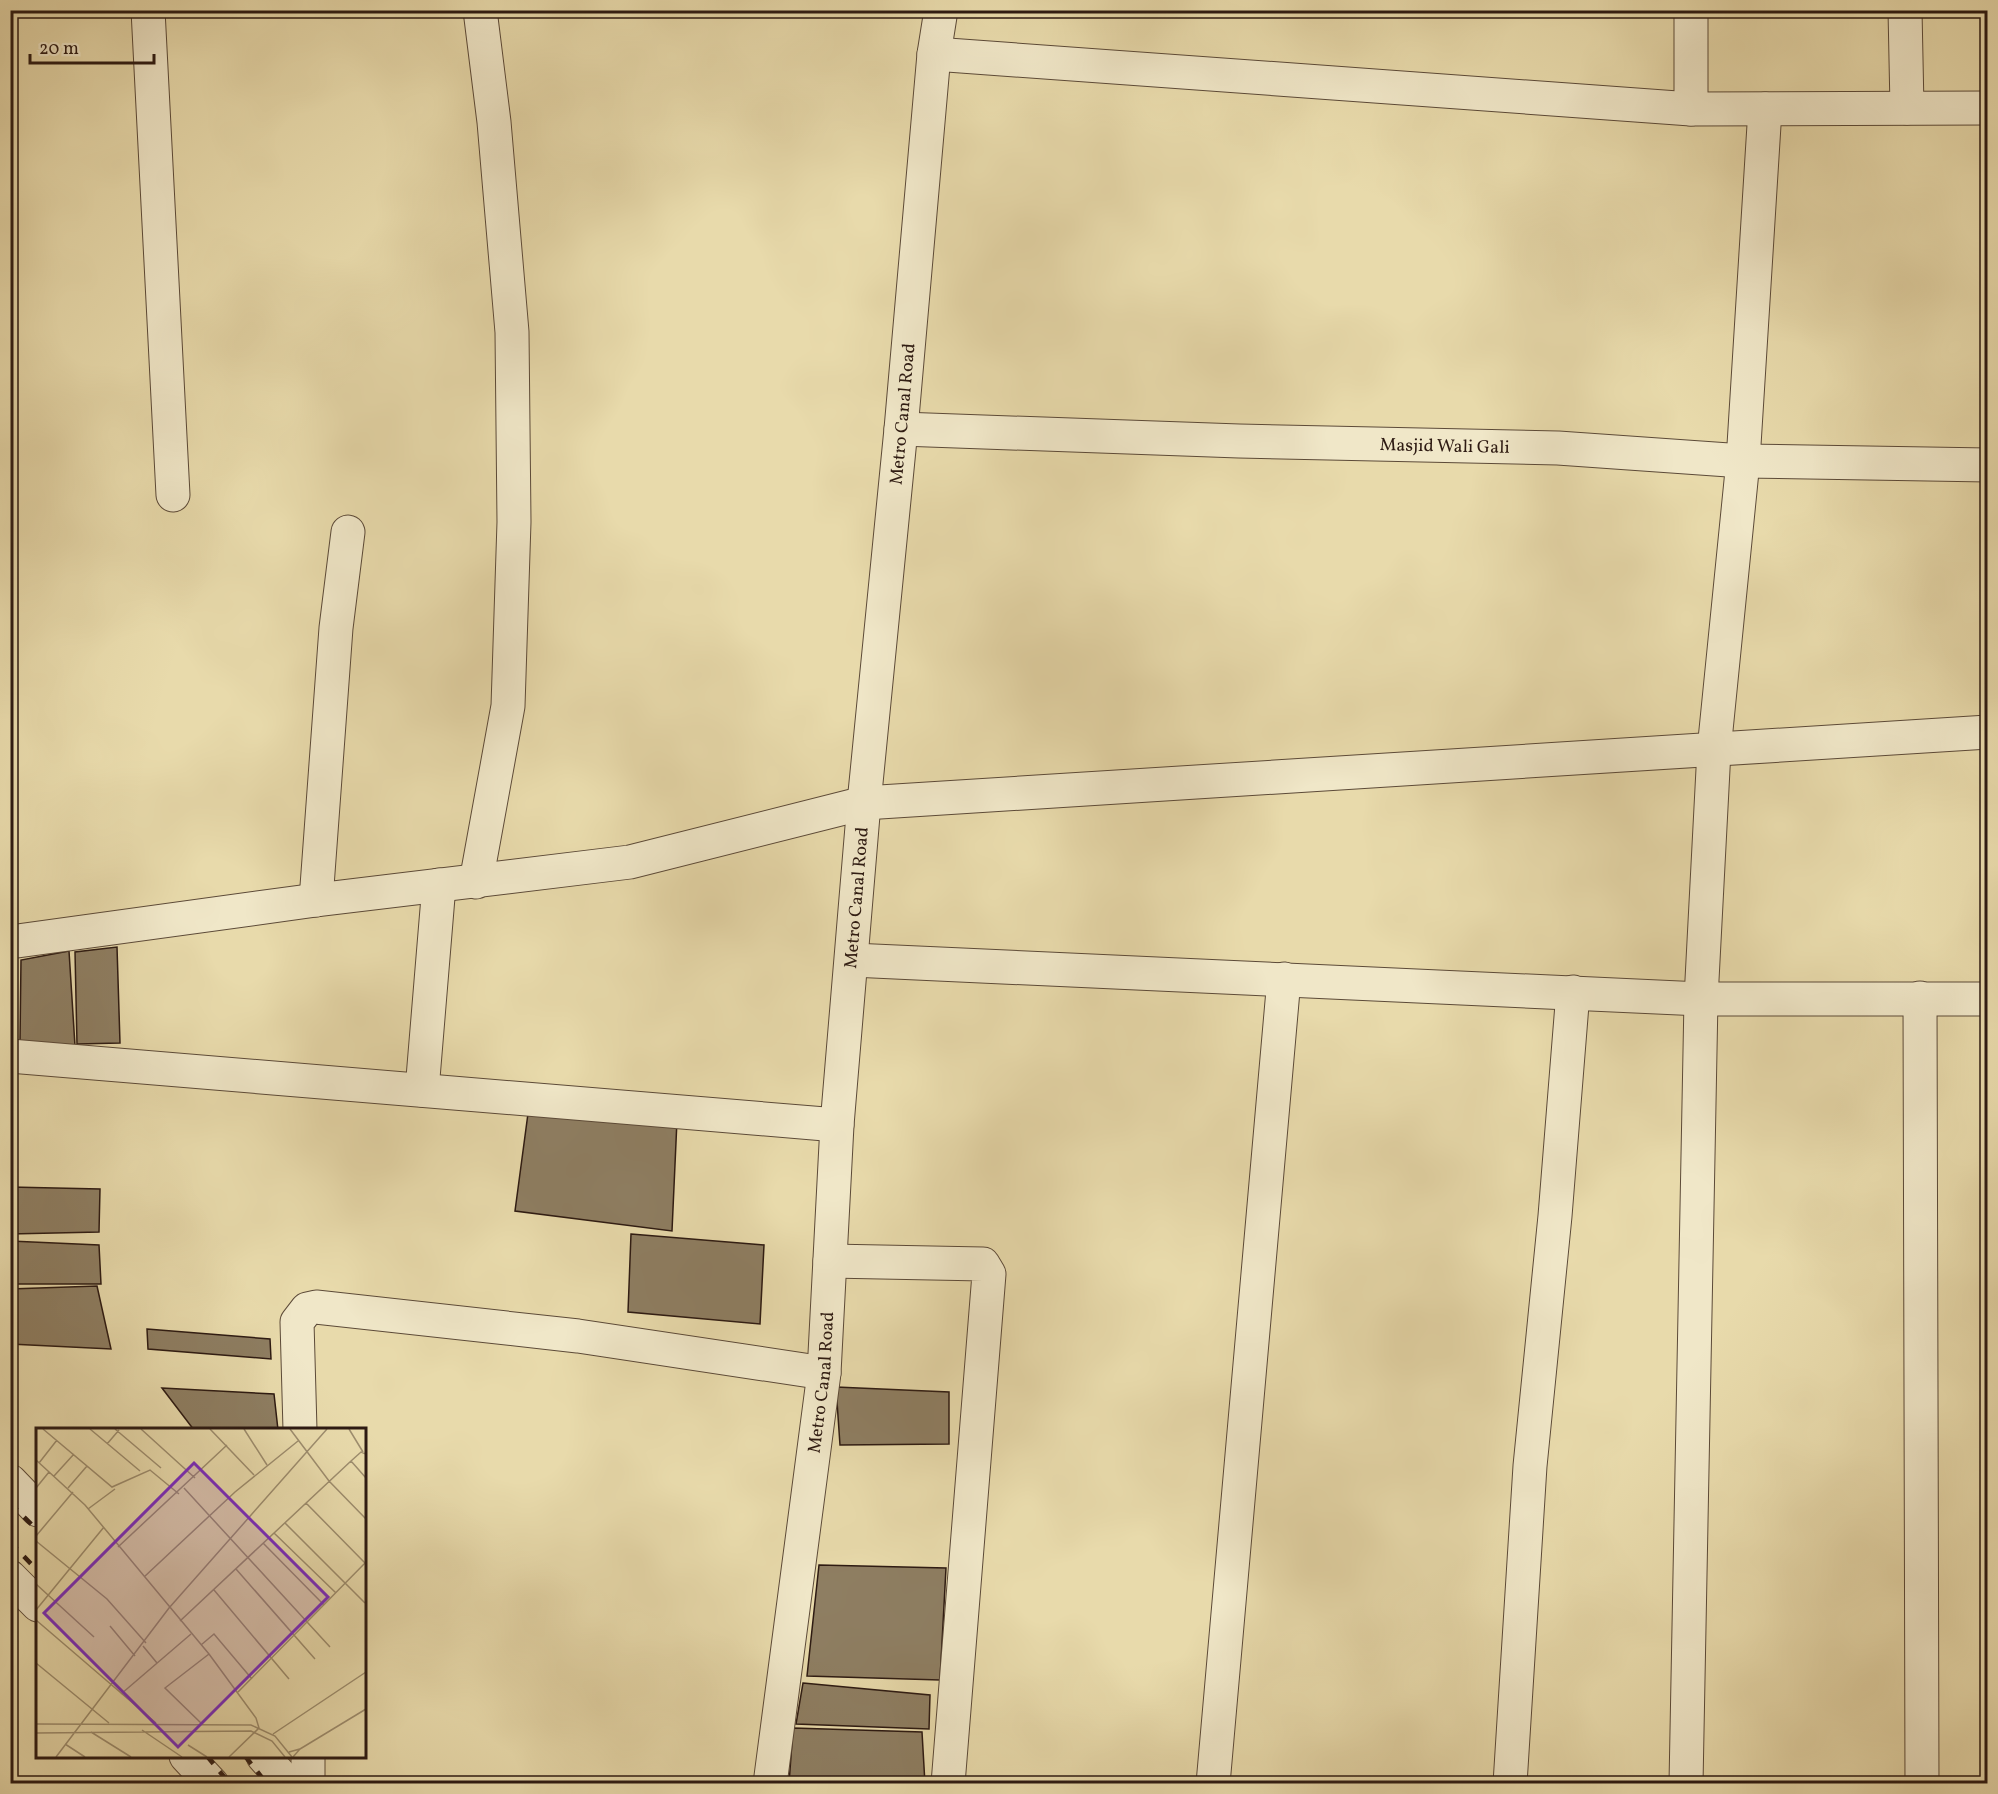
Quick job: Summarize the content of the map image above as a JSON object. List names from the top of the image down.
{
  "streets": {
    "street": ["Metro Canal Road", "Masjid Wali Gali"]
  },
  "crossings": [
    ["Metro Canal Road", "Masjid Wali Gali"]
  ],
  "scale_bar": "20 m"
}
